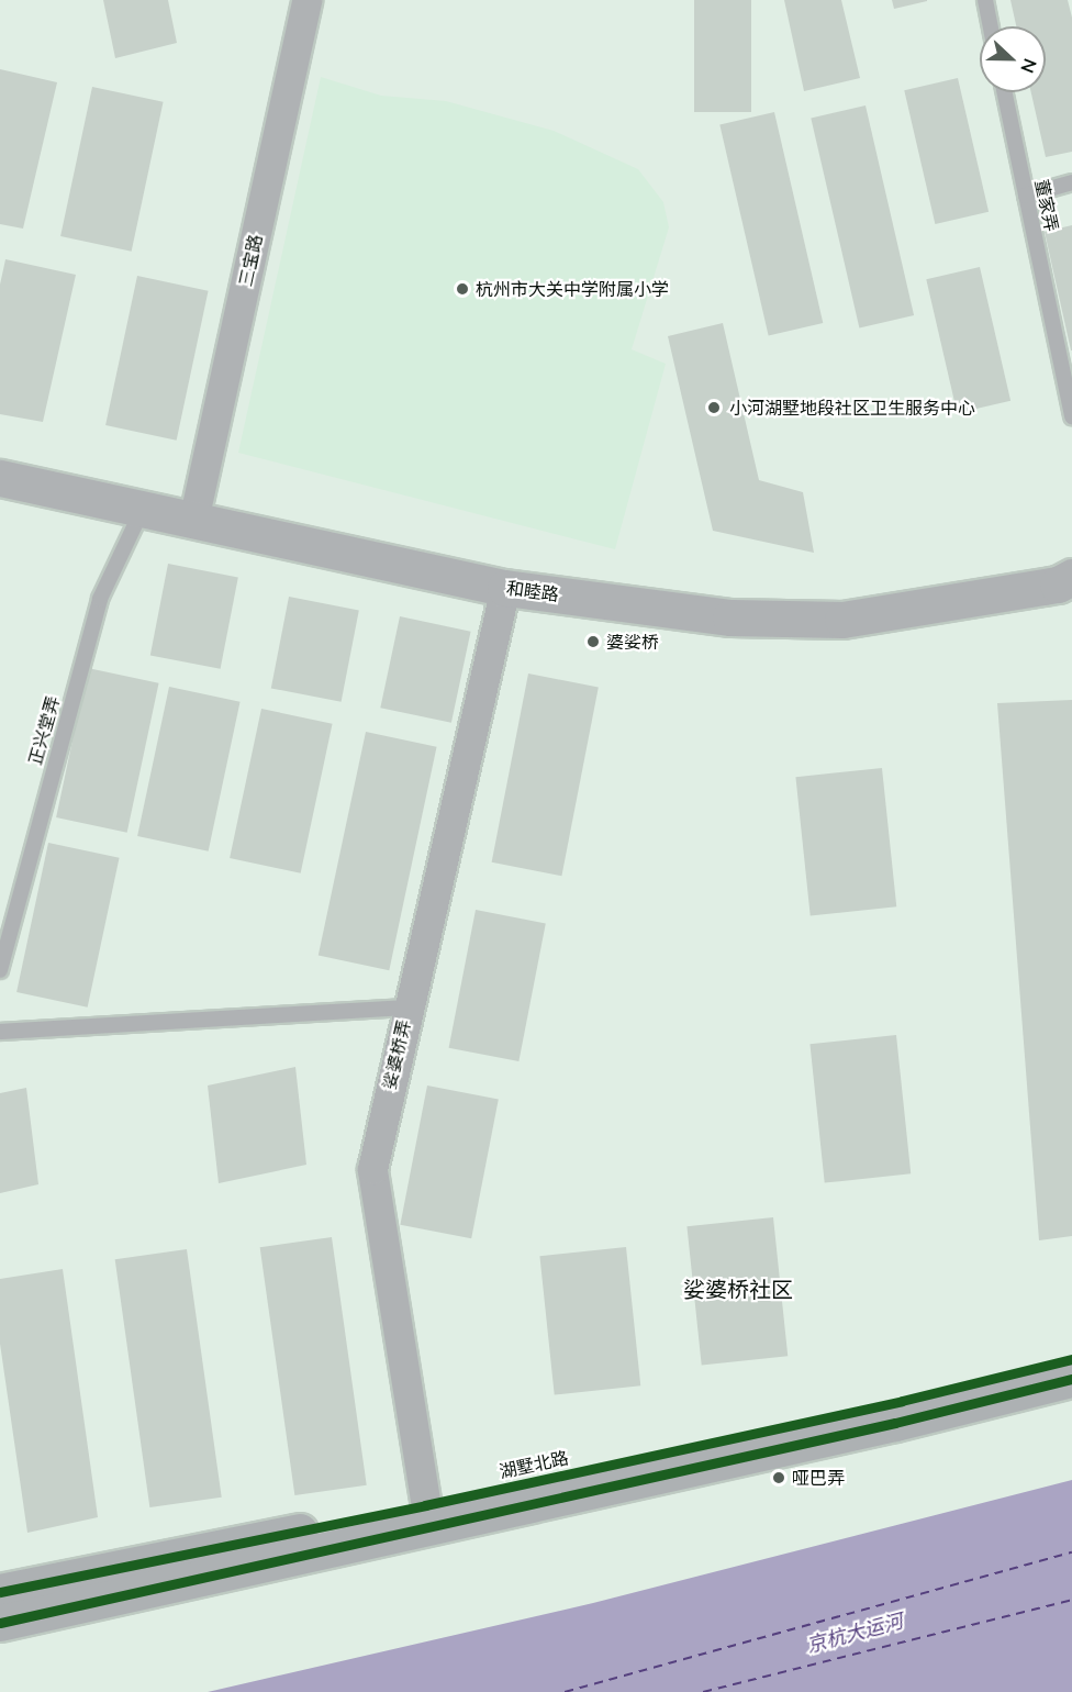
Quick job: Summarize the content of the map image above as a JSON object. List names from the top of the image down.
{
  "streets": {
    "main road": ["湖墅北路"],
    "street": ["三宝路", "和睦路", "娑婆桥弄"],
    "lane": ["董家弄", "正兴堂弄"]
  },
  "crossings": [
    ["三宝路", "和睦路"],
    ["和睦路", "正兴堂弄"],
    ["和睦路", "娑婆桥弄"],
    ["娑婆桥弄", "湖墅北路"]
  ],
  "districts": ["娑婆桥社区"],
  "water": ["京杭大运河"],
  "places": [
    "杭州市大关中学附属小学",
    "小河湖墅地段社区卫生服务中心",
    "婆娑桥",
    "哑巴弄"
  ],
  "north": "right"
}
